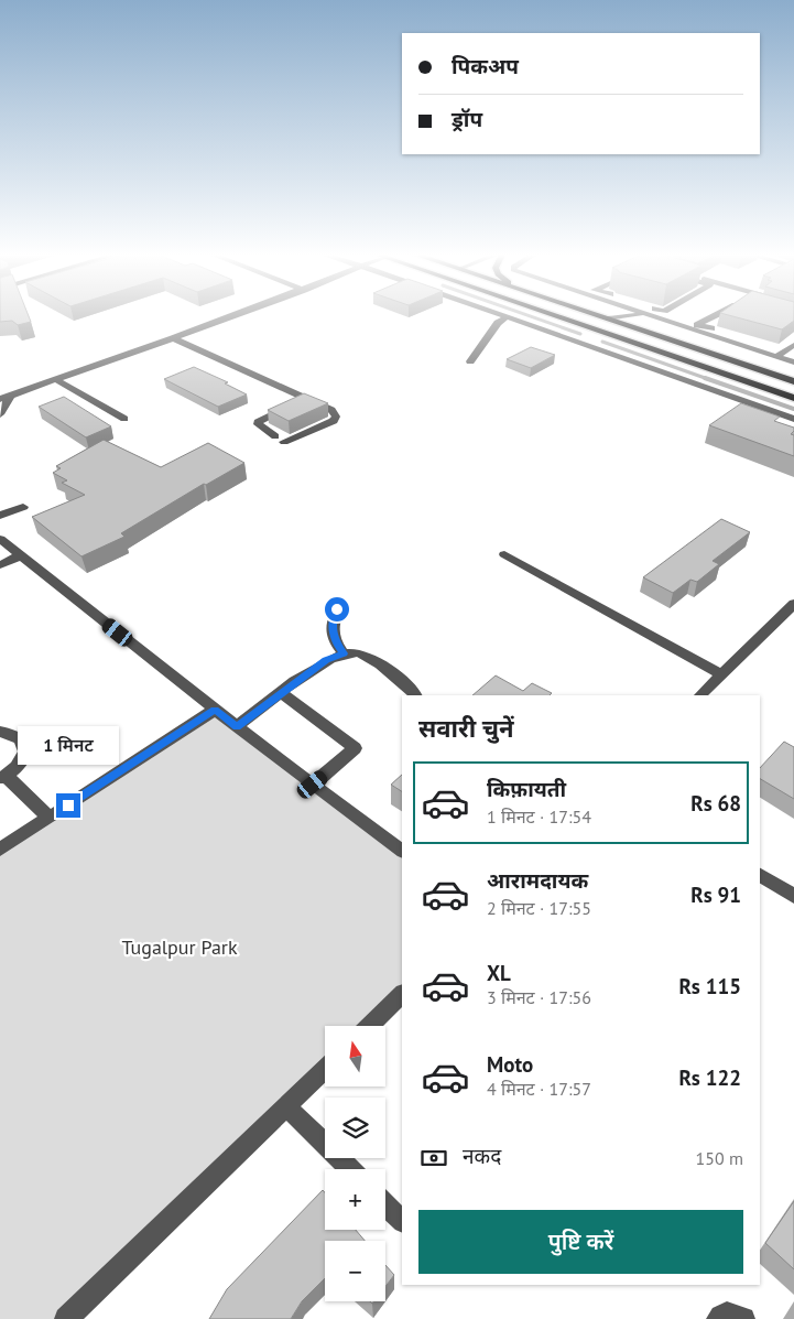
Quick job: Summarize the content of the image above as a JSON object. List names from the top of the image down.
{
  "parks": ["Tugalpur Park"],
  "north": "top",
  "page": {
    "banner": ["पिकअप", "ड्रॉप"],
    "heading": "सवारी चुनें",
    "bubble": "1 मिनट",
    "list": [
      {
        "name": "किफ़ायती",
        "note": "1 मिनट · 17:54",
        "value": "Rs 68"
      },
      {
        "name": "आरामदायक",
        "note": "2 मिनट · 17:55",
        "value": "Rs 91"
      },
      {
        "name": "XL",
        "note": "3 मिनट · 17:56",
        "value": "Rs 115"
      },
      {
        "name": "Moto",
        "note": "4 मिनट · 17:57",
        "value": "Rs 122"
      }
    ],
    "map_buttons": ["+", "−"],
    "pay": ["नकद", "150 m"],
    "buttons": "पुष्टि करें"
  }
}
